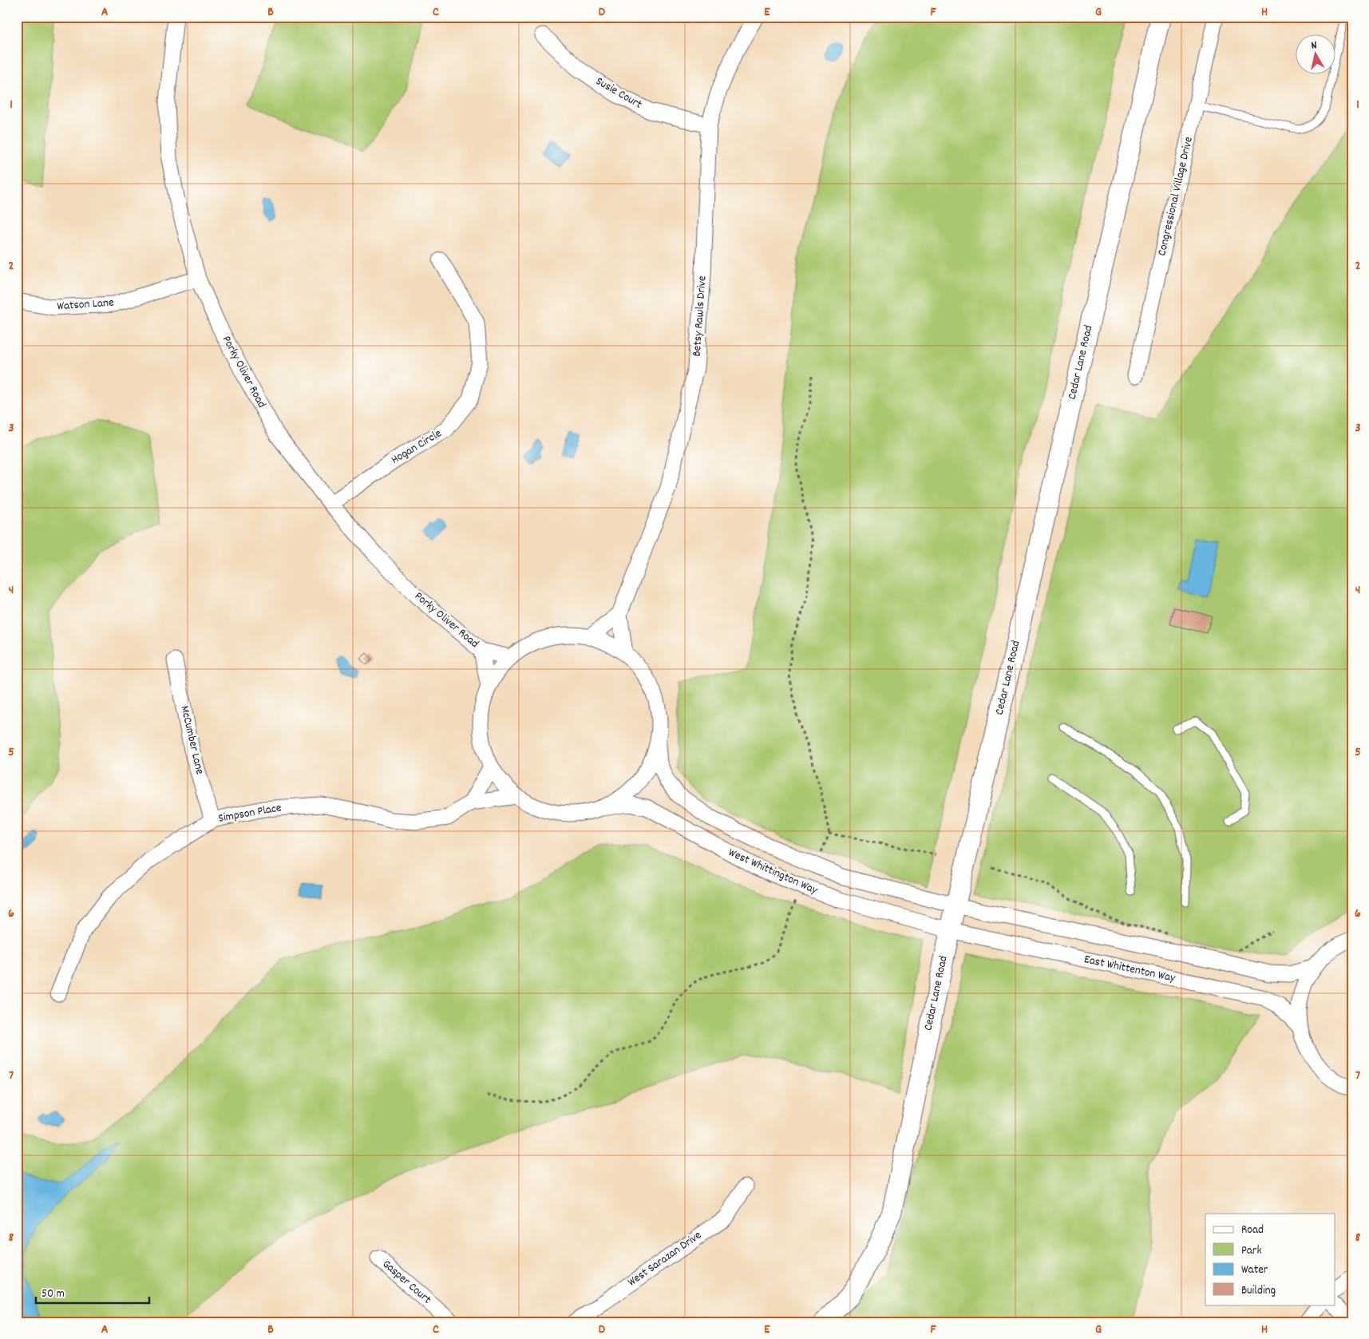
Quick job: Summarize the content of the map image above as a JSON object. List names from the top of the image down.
{
  "streets": {
    "street": [
      "Susie Court",
      "Congressional Village Drive",
      "Watson Lane",
      "Betsy Rawls Drive",
      "Cedar Lane Road",
      "Porky Oliver Road",
      "Hogan Circle",
      "McCumber Lane",
      "Simpson Place",
      "West Whittington Way",
      "East Whittenton Way",
      "West Sarazan Drive",
      "Gasper Court"
    ]
  },
  "crossings": [
    ["Susie Court", "Betsy Rawls Drive"],
    ["Watson Lane", "Porky Oliver Road"],
    ["Cedar Lane Road", "West Whittington Way"],
    ["Cedar Lane Road", "East Whittenton Way"],
    ["Porky Oliver Road", "Hogan Circle"],
    ["McCumber Lane", "Simpson Place"],
    ["West Whittington Way", "East Whittenton Way"]
  ],
  "legend": [
    "Road",
    "Park",
    "Water",
    "Building"
  ],
  "scale_bar": "50 m",
  "north": "top",
  "grid": {
    "columns": [
      "A",
      "B",
      "C",
      "D",
      "E",
      "F",
      "G",
      "H"
    ],
    "rows": [
      "1",
      "2",
      "3",
      "4",
      "5",
      "6",
      "7",
      "8"
    ]
  }
}
